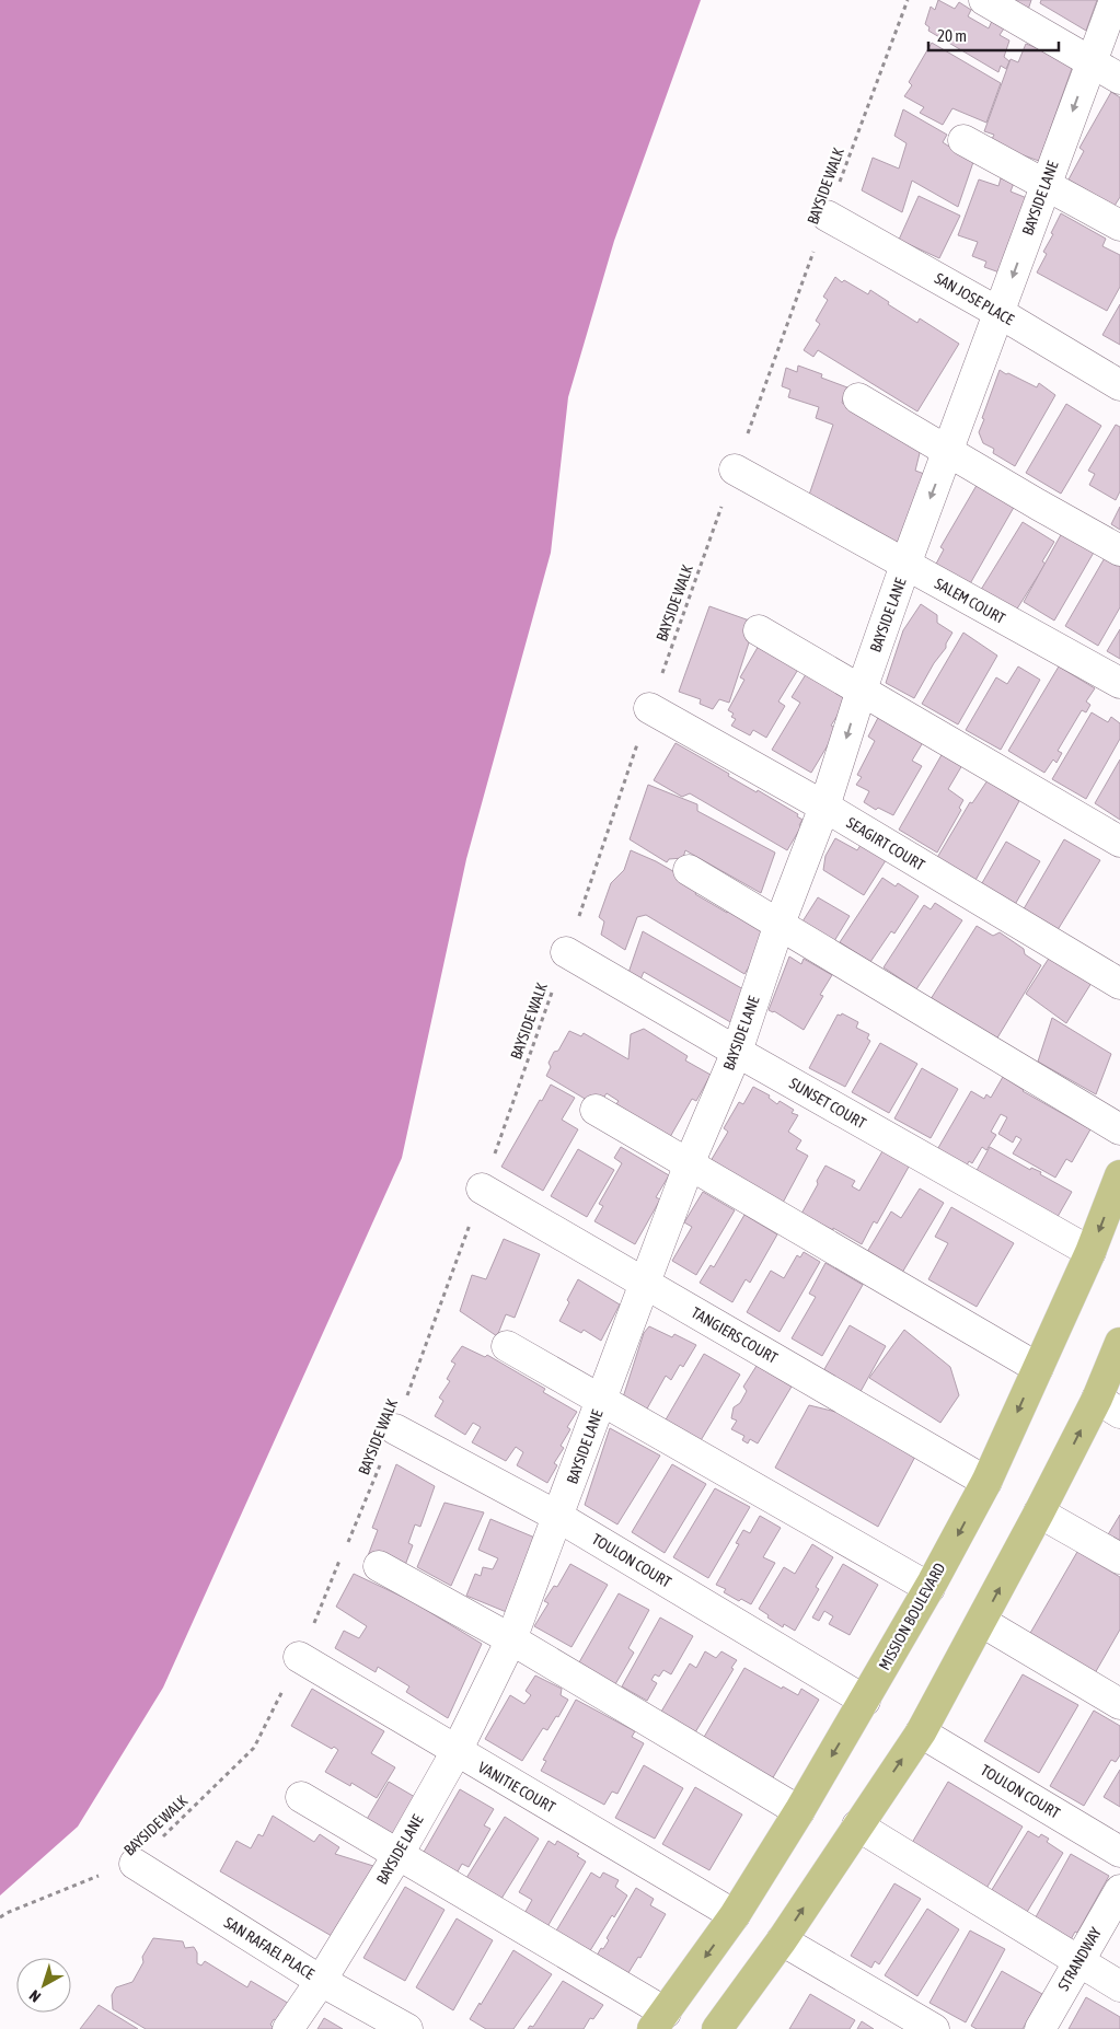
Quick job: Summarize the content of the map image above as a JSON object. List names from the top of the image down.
{
  "streets": {
    "main road": ["MISSION BOULEVARD"],
    "street": [
      "BAYSIDE LANE",
      "SAN JOSE PLACE",
      "SALEM COURT",
      "SEAGIRT COURT",
      "SUNSET COURT",
      "TANGIERS COURT",
      "TOULON COURT",
      "VANITIE COURT",
      "SAN RAFAEL PLACE",
      "STRANDWAY"
    ],
    "path": ["BAYSIDE WALK"]
  },
  "crossings": [
    ["BAYSIDE WALK", "SAN JOSE PLACE"],
    ["BAYSIDE WALK", "SALEM COURT"],
    ["BAYSIDE WALK", "SEAGIRT COURT"],
    ["BAYSIDE WALK", "SUNSET COURT"],
    ["BAYSIDE WALK", "TANGIERS COURT"],
    ["BAYSIDE WALK", "TOULON COURT"],
    ["BAYSIDE WALK", "VANITIE COURT"],
    ["BAYSIDE WALK", "SAN RAFAEL PLACE"],
    ["BAYSIDE LANE", "SAN JOSE PLACE"],
    ["BAYSIDE LANE", "SALEM COURT"],
    ["BAYSIDE LANE", "SEAGIRT COURT"],
    ["BAYSIDE LANE", "SUNSET COURT"],
    ["BAYSIDE LANE", "TANGIERS COURT"],
    ["BAYSIDE LANE", "TOULON COURT"],
    ["BAYSIDE LANE", "VANITIE COURT"],
    ["BAYSIDE LANE", "SAN RAFAEL PLACE"],
    ["SUNSET COURT", "MISSION BOULEVARD"],
    ["TANGIERS COURT", "MISSION BOULEVARD"],
    ["TOULON COURT", "MISSION BOULEVARD"],
    ["MISSION BOULEVARD", "VANITIE COURT"]
  ],
  "scale_bar": "20 m",
  "north": "bottom left"
}
